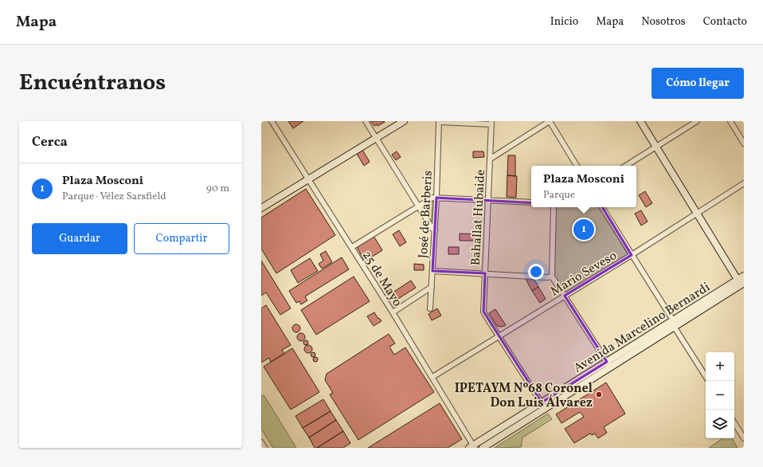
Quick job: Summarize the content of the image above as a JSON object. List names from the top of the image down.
{
  "streets": {
    "main road": ["Avenida Marcelino Bernardi"],
    "street": [
      "José de Barberis",
      "Bahallat Hubaide",
      "Mario Seveso",
      "25 de Mayo"
    ]
  },
  "crossings": [
    ["Bahallat Hubaide", "Mario Seveso"],
    ["Mario Seveso", "25 de Mayo"],
    ["25 de Mayo", "Avenida Marcelino Bernardi"]
  ],
  "places": ["IPETAYM Nº68 Coronel Don Luis Álvarez"],
  "page": {
    "header": "Mapa",
    "nav": [
      "Inicio",
      "Mapa",
      "Nosotros",
      "Contacto"
    ],
    "title": "Encuéntranos",
    "buttons": [
      "Cómo llegar",
      ["Guardar", "Compartir"]
    ],
    "heading": "Cerca",
    "list": [
      {
        "mark": "1",
        "name": "Plaza Mosconi",
        "note": "Parque · Vélez Sarsfield",
        "value": "90 m"
      }
    ],
    "popup": ["Plaza Mosconi", "Parque"],
    "pins": "1",
    "map_buttons": ["+", "−"]
  }
}
